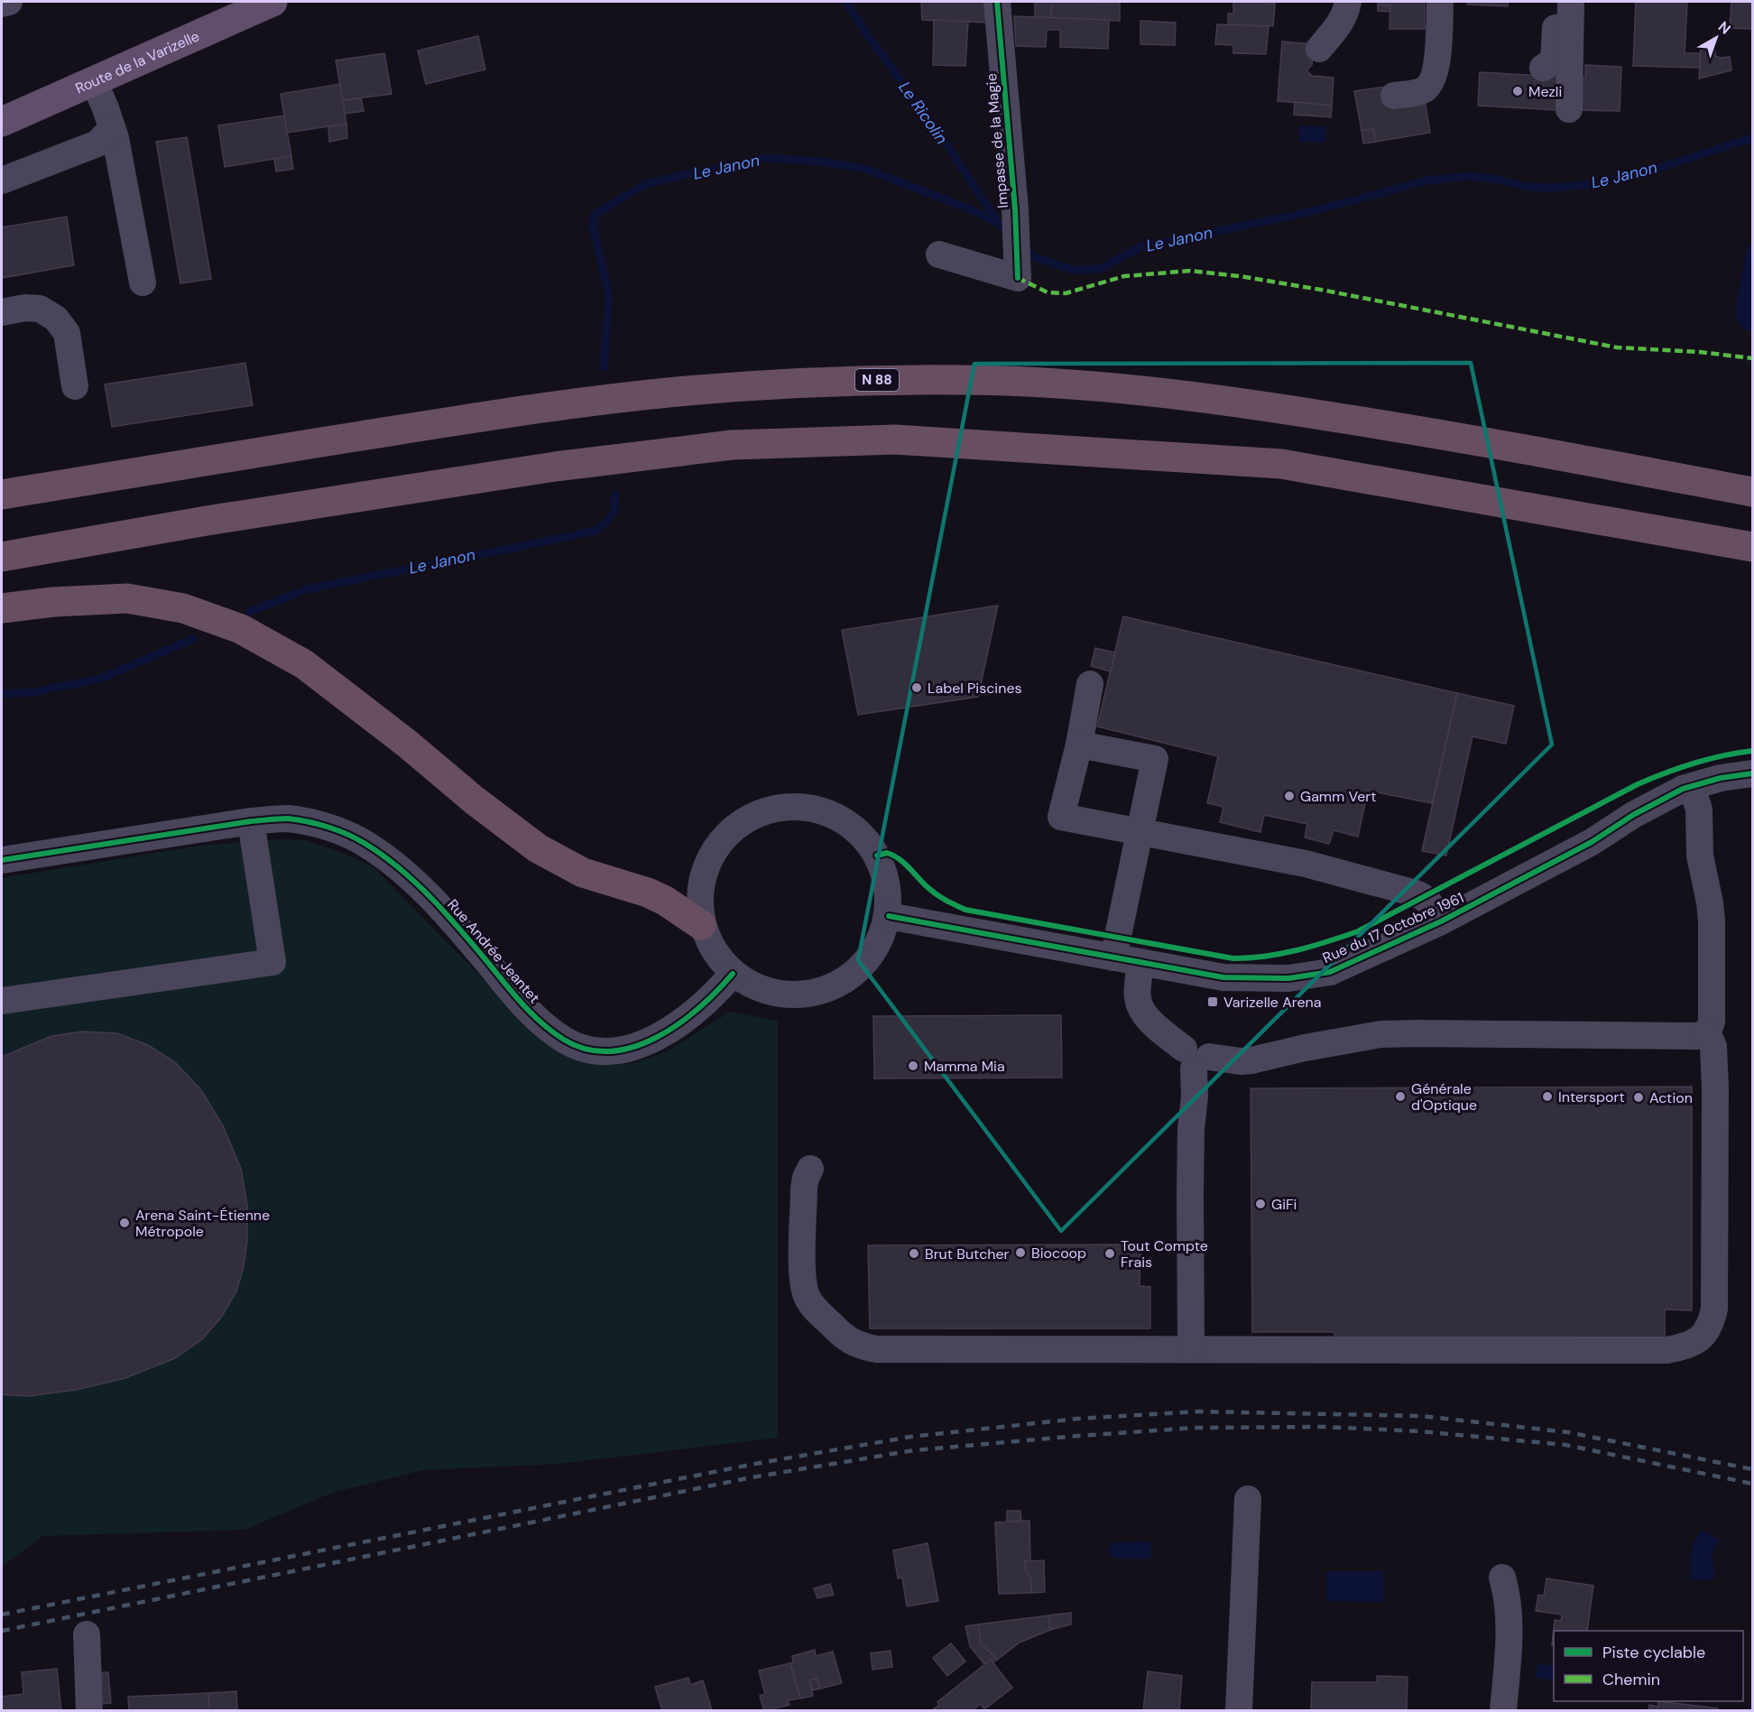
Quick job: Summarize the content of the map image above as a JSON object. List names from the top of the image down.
{
  "streets": {
    "highway": ["N 88"],
    "main road": ["Route de la Varizelle"],
    "street": ["Impasse de la Magie", "Rue du 17 Octobre 1961", "Rue Andrée Jeantet"]
  },
  "crossings": [
    ["Rue du 17 Octobre 1961", "Rue Andrée Jeantet"]
  ],
  "water": ["Le Ricolin", "Le Janon"],
  "places": {
    "other": [
      "Mezli",
      "Label Piscines",
      "Gamm Vert",
      "Mamma Mia",
      "Générale d'Optique",
      "Intersport",
      "Action",
      "GiFi",
      "Arena Saint-Étienne Métropole",
      "Biocoop",
      "Brut Butcher",
      "Tout Compte Frais"
    ],
    "transit": ["Varizelle Arena"]
  },
  "legend": ["Piste cyclable", "Chemin"],
  "north": "top right"
}
